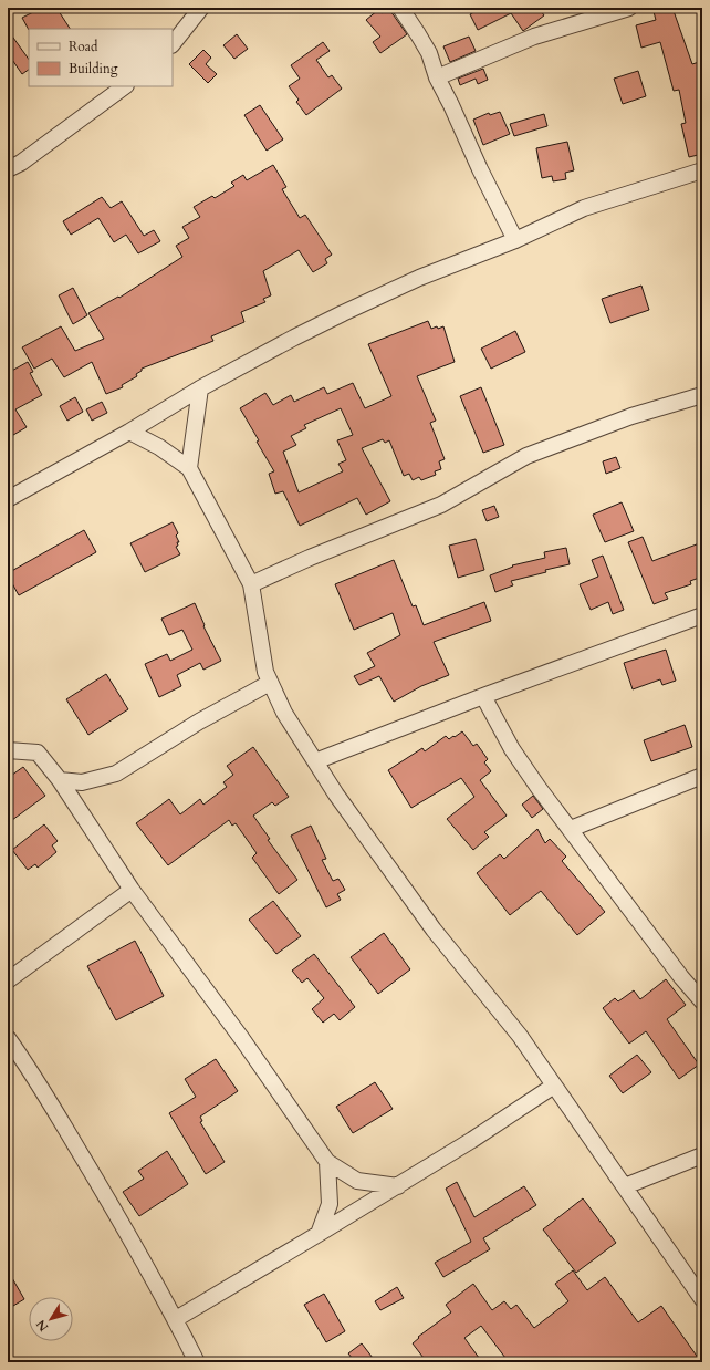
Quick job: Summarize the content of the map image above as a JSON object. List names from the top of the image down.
{
  "legend": ["Road", "Building"],
  "north": "bottom left"
}
